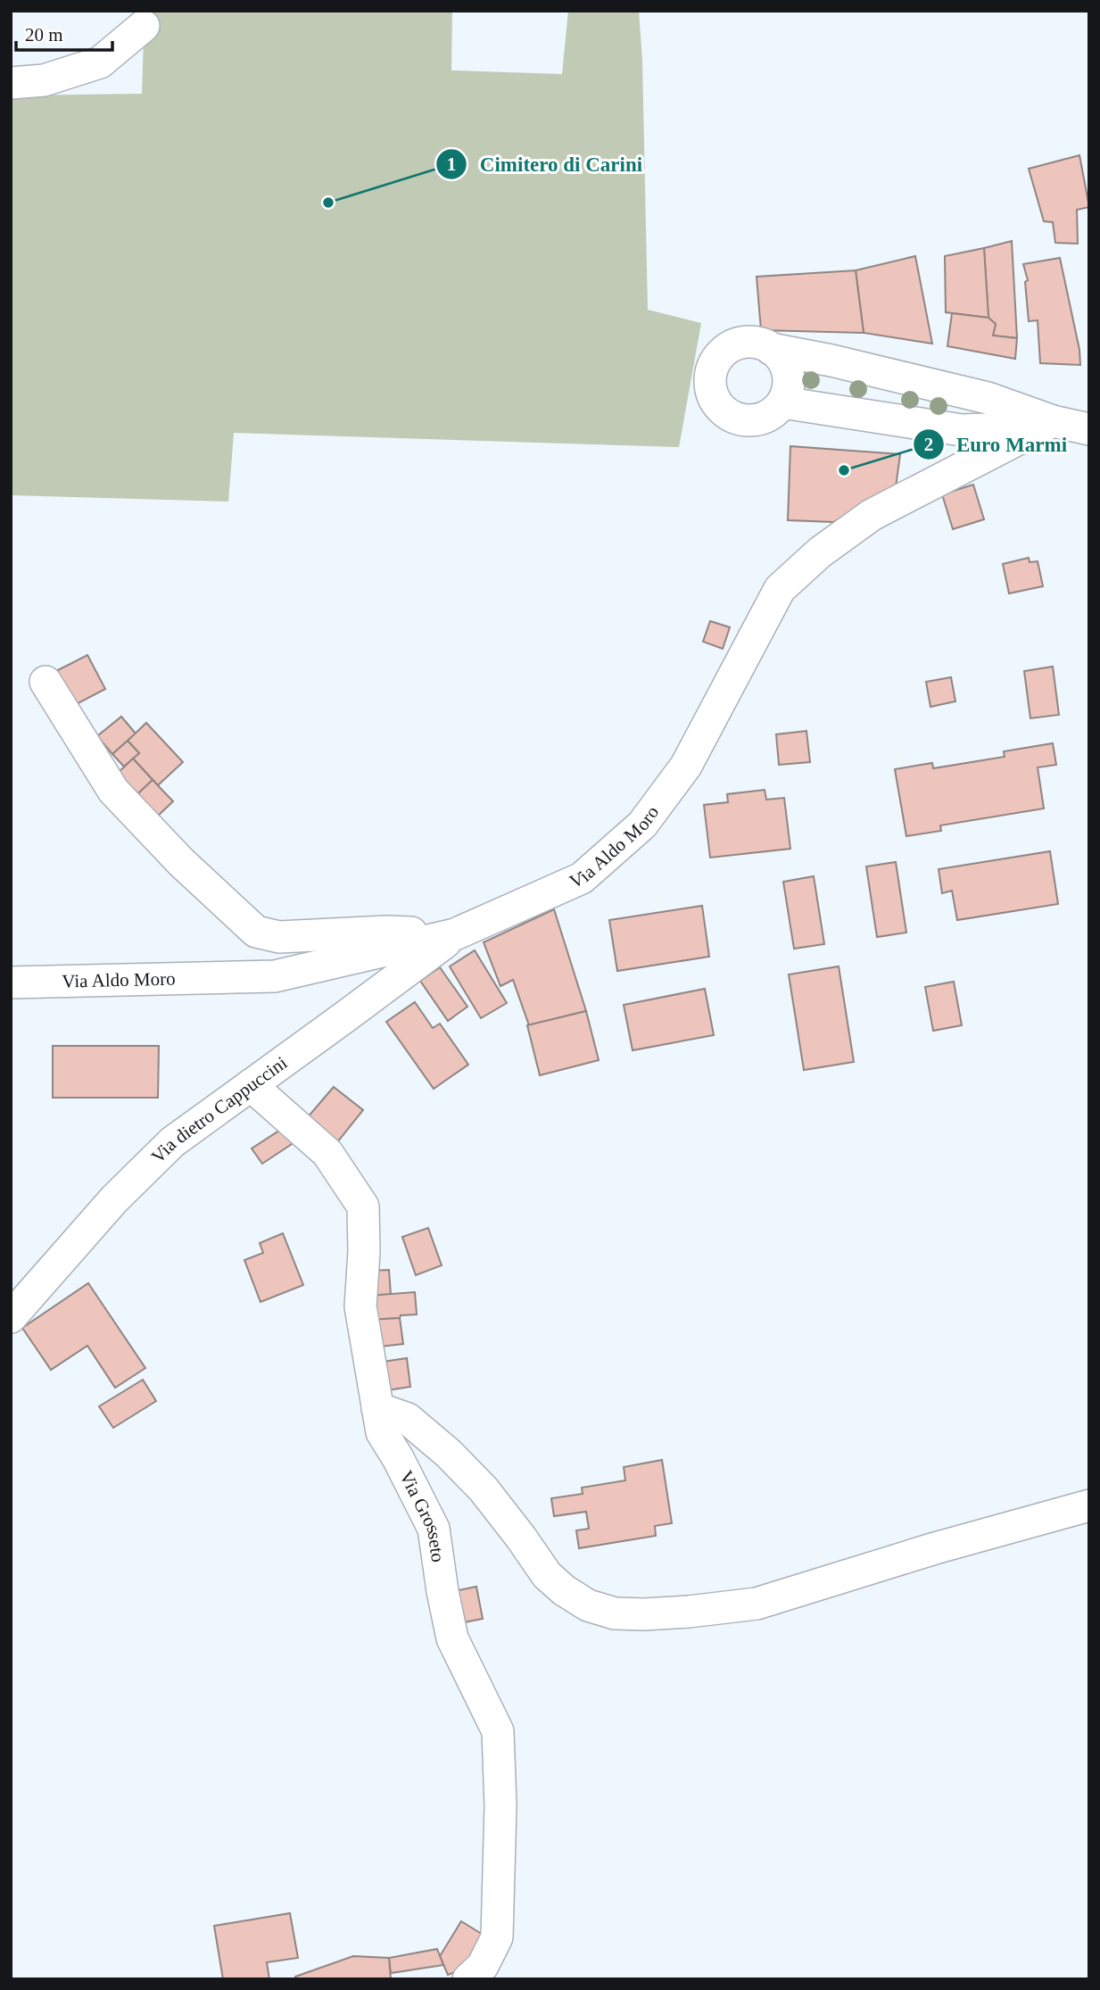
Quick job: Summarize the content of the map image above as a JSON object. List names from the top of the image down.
{
  "streets": {
    "street": ["Via Aldo Moro", "Via dietro Cappuccini", "Via Grosseto"]
  },
  "crossings": [
    ["Via Aldo Moro", "Via dietro Cappuccini"],
    ["Via dietro Cappuccini", "Via Grosseto"]
  ],
  "places": ["Cimitero di Carini", "Euro Marmi"],
  "scale_bar": "20 m"
}
